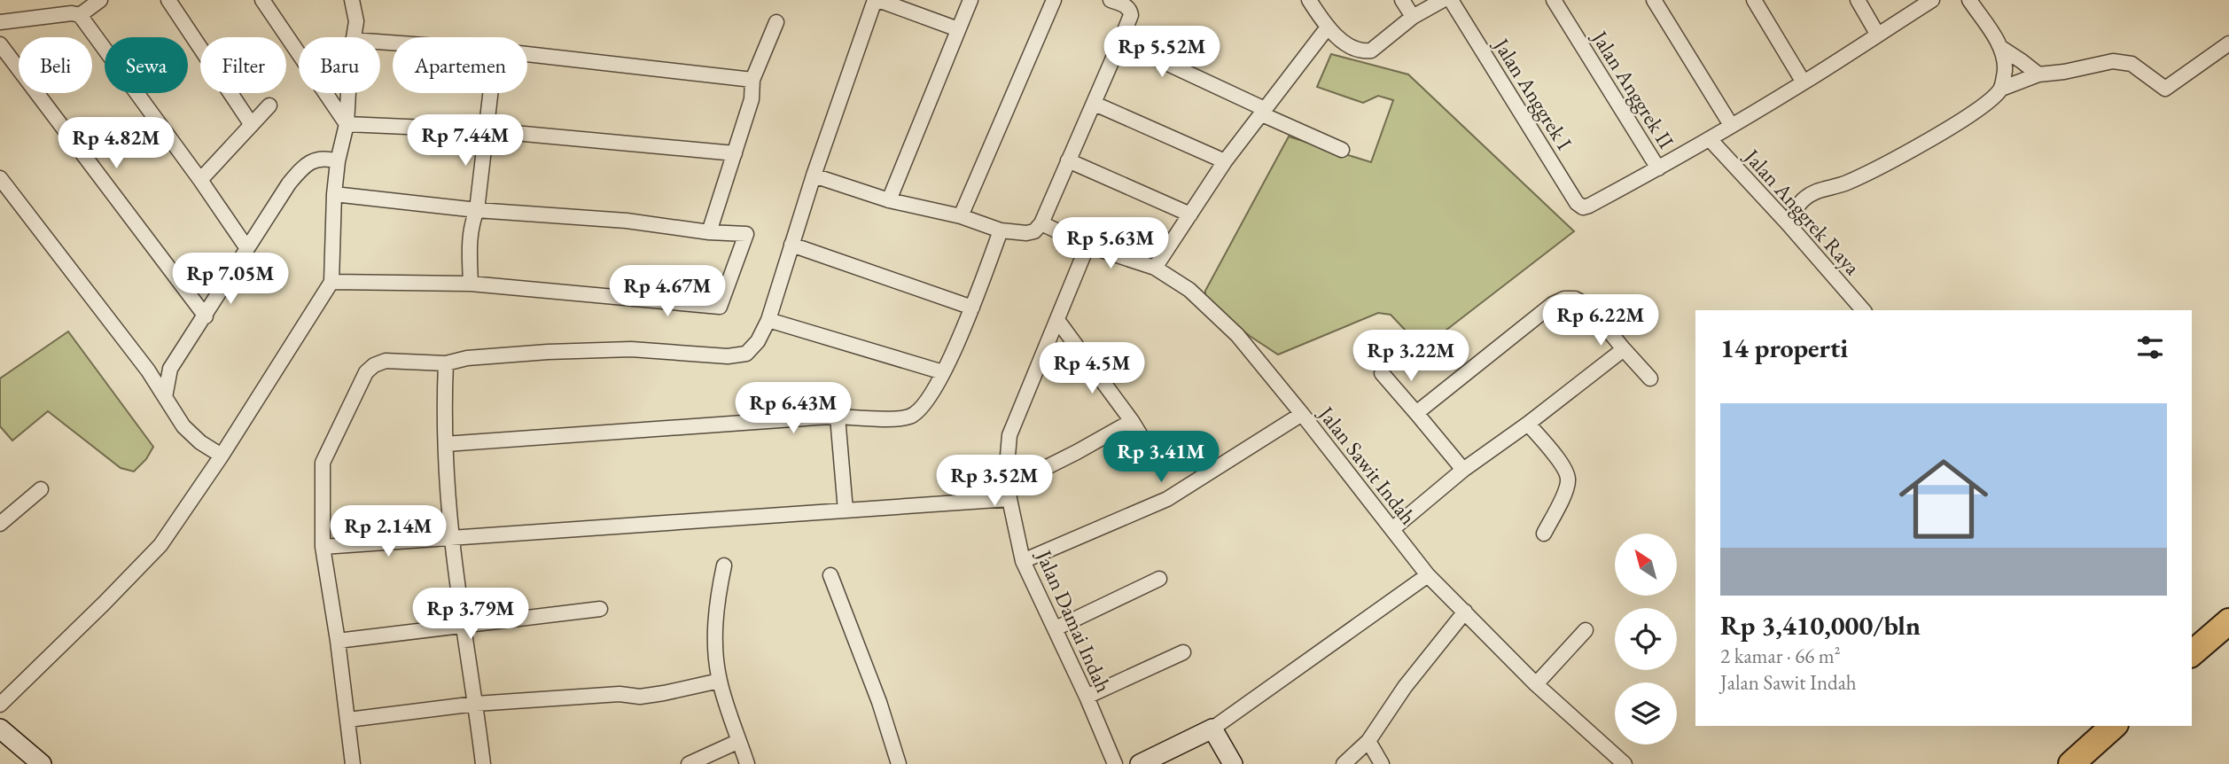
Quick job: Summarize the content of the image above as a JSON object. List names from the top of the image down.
{
  "streets": {
    "street": [
      "Jalan Anggrek II",
      "Jalan Anggrek I",
      "Jalan Anggrek Raya",
      "Jalan Sawit Indah",
      "Jalan Damai Indah"
    ]
  },
  "crossings": [
    ["Jalan Anggrek II", "Jalan Anggrek I"],
    ["Jalan Sawit Indah", "Jalan Damai Indah"]
  ],
  "north": "top left",
  "page": {
    "price": [
      "Rp 5.52M",
      "Rp 7.44M",
      "Rp 4.82M",
      "Rp 5.63M",
      "Rp 7.05M",
      "Rp 4.67M",
      "Rp 6.22M",
      "Rp 3.22M",
      "Rp 4.5M",
      "Rp 6.43M",
      "Rp 3.41M",
      "Rp 3.52M",
      "Rp 2.14M",
      "Rp 3.79M"
    ],
    "chip": [
      "Beli",
      "Sewa",
      "Filter",
      "Baru",
      "Apartemen"
    ],
    "heading": "14 properti",
    "list": [
      {
        "name": "Rp 3,410,000/bln",
        "note": "2 kamar · 66 m² · Jalan Sawit Indah"
      }
    ]
  }
}
